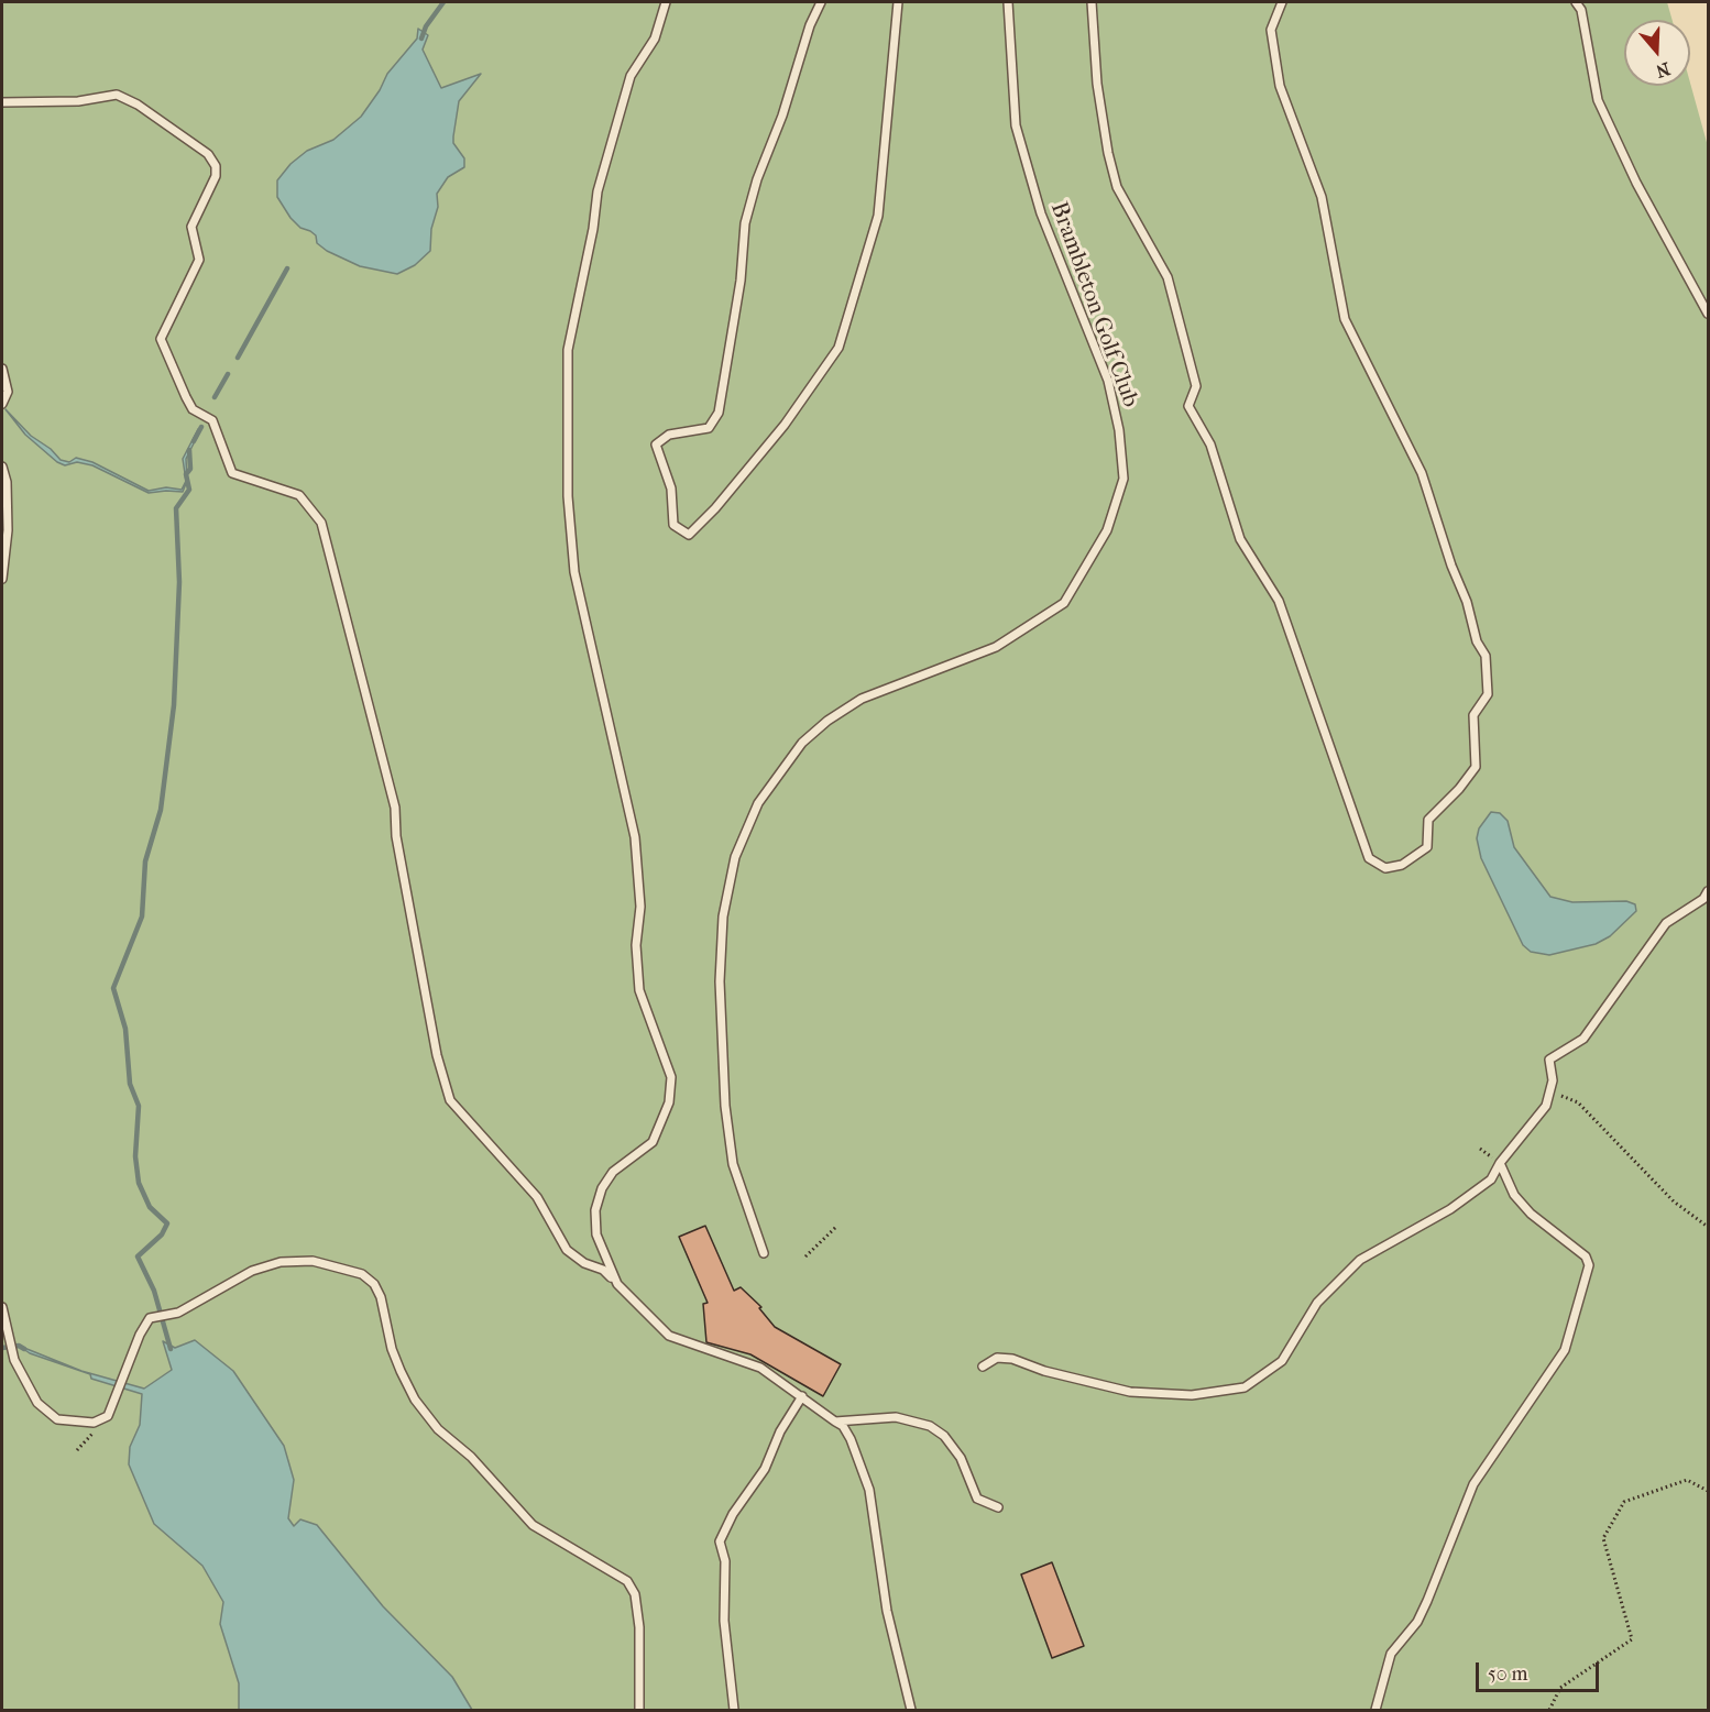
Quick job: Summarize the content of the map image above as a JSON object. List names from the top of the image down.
{
  "streets": {
    "lane": ["Brambleton Golf Club"]
  },
  "scale_bar": "50 m",
  "north": "bottom"
}
